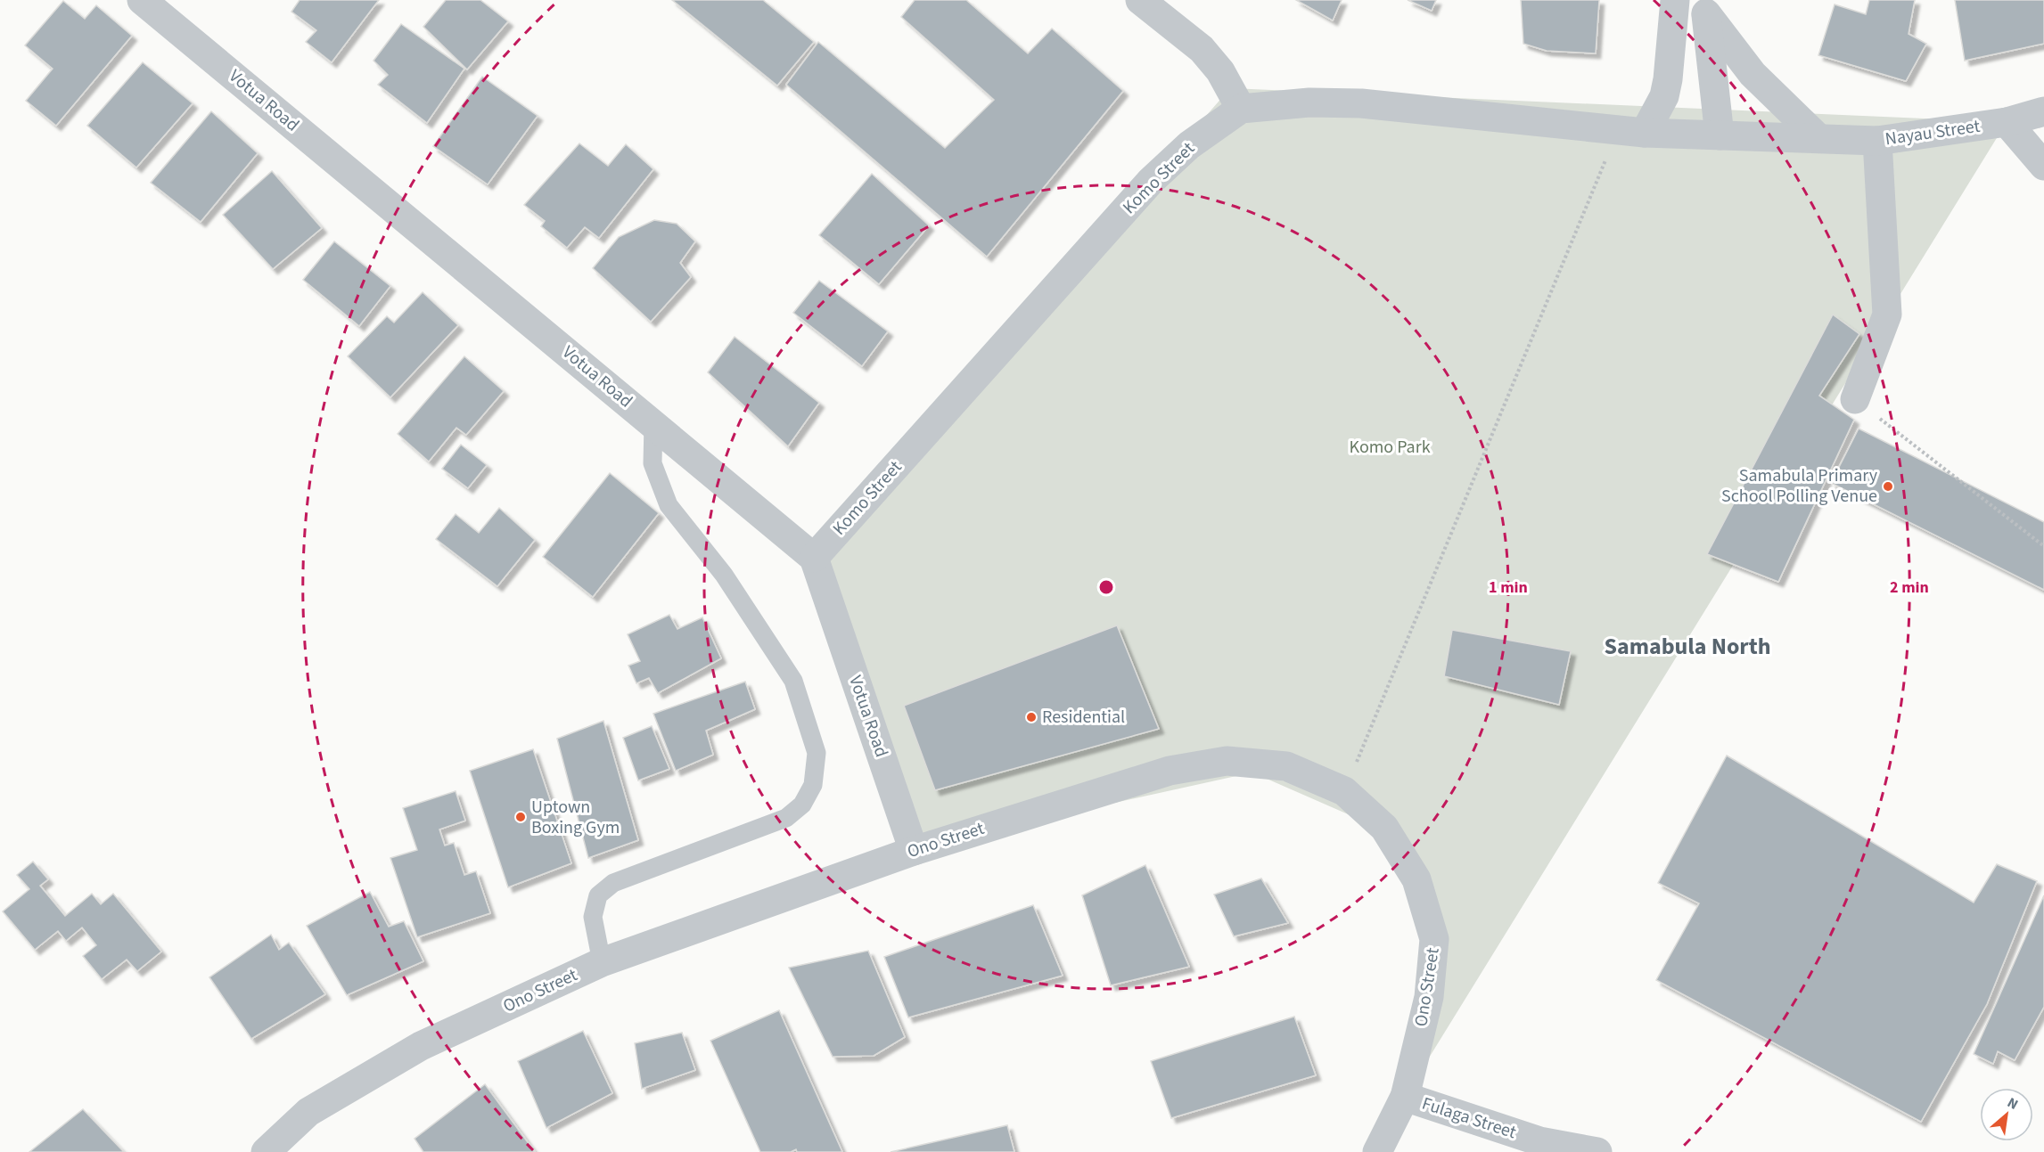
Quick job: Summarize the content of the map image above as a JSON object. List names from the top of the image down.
{
  "streets": {
    "street": [
      "Votua Road",
      "Nayau Street",
      "Komo Street",
      "Ono Street",
      "Fulaga Street"
    ]
  },
  "crossings": [
    ["Votua Road", "Komo Street"],
    ["Votua Road", "Ono Street"],
    ["Ono Street", "Fulaga Street"]
  ],
  "districts": ["Samabula North"],
  "parks": ["Komo Park"],
  "places": ["Samabula Primary School Polling Venue", "Residential", "Uptown Boxing Gym"],
  "north": "top right",
  "rings": ["1 min", "2 min"]
}
